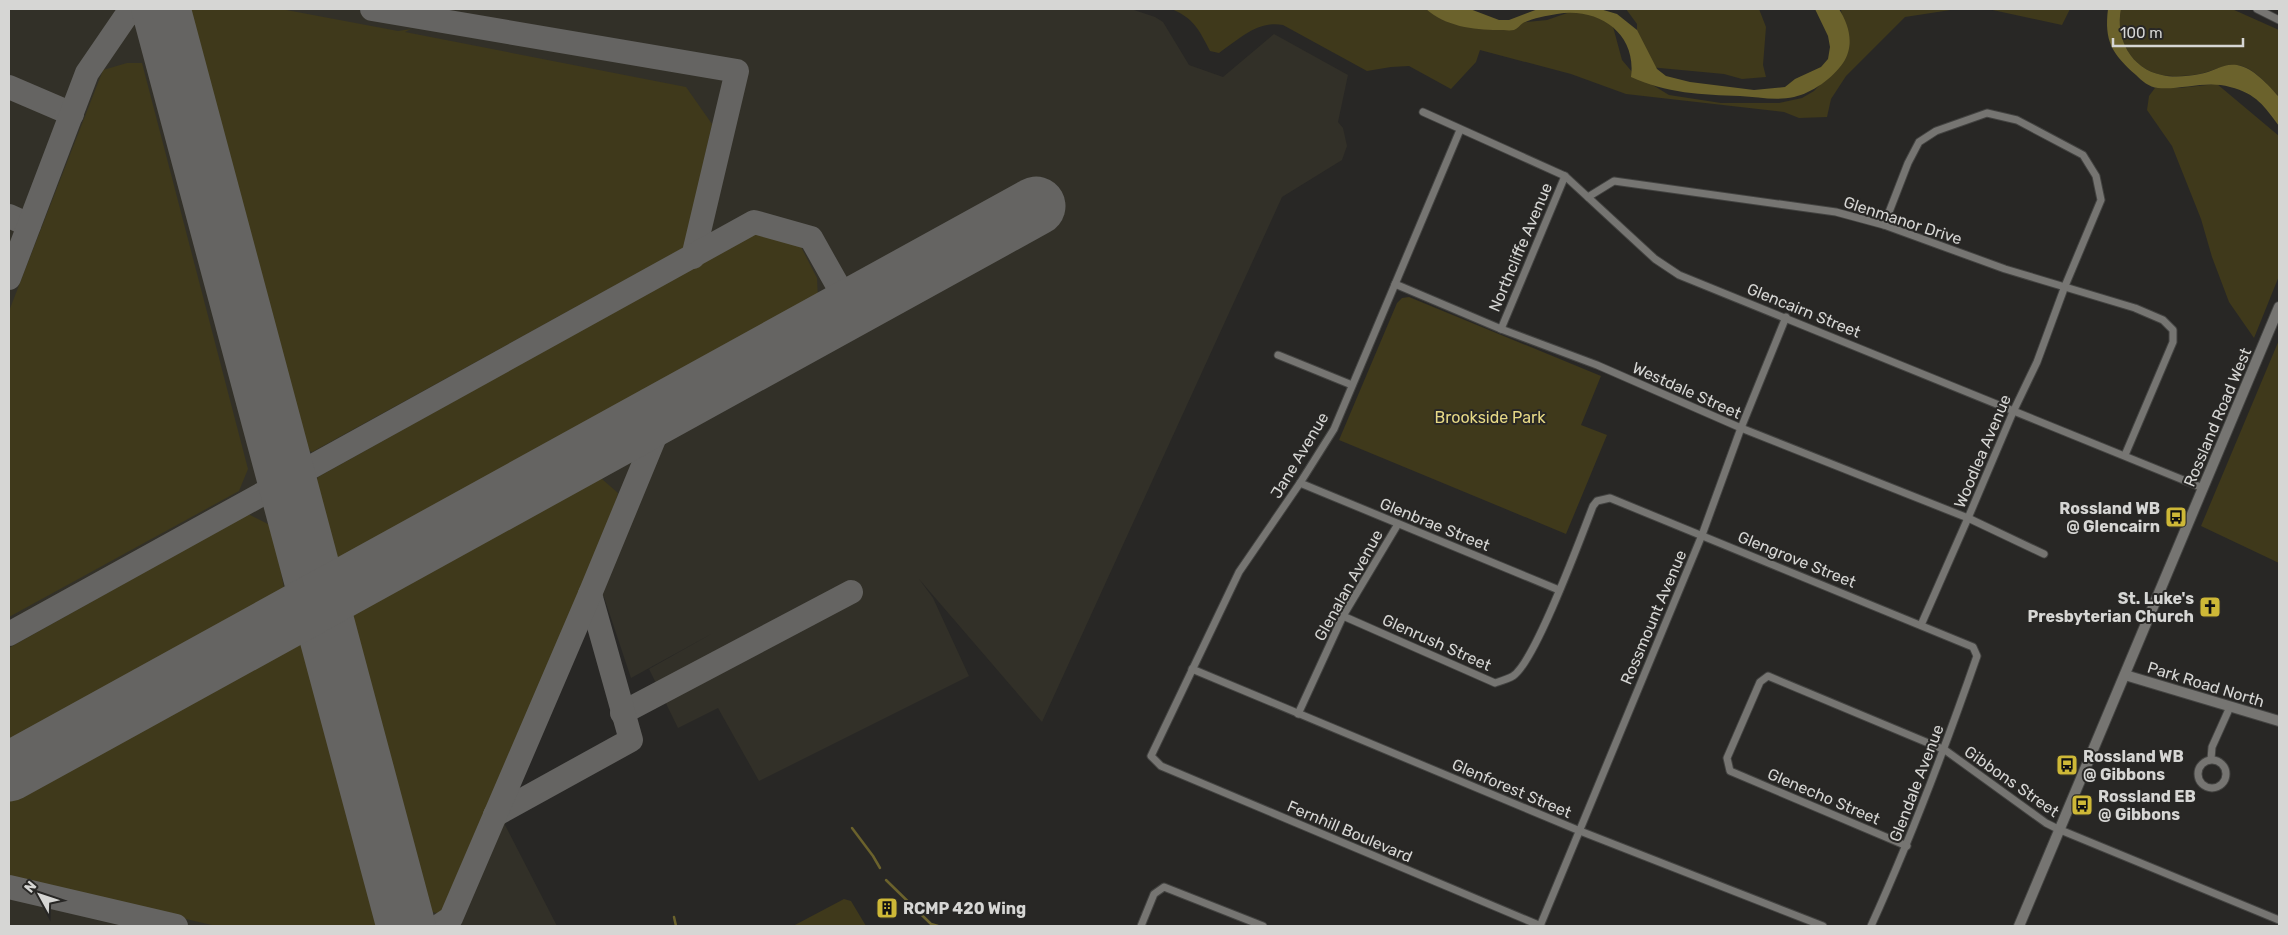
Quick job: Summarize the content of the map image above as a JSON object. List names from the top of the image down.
{
  "streets": {
    "main road": ["Rossland Road West", "Park Road North"],
    "street": [
      "Glenmanor Drive",
      "Northcliffe Avenue",
      "Glencairn Street",
      "Westdale Street",
      "Woodlea Avenue",
      "Jane Avenue",
      "Glenbrae Street",
      "Glengrove Street",
      "Glenalan Avenue",
      "Rossmount Avenue",
      "Glenrush Street",
      "Gibbons Street",
      "Glendale Avenue",
      "Glenforest Street",
      "Glenecho Street",
      "Fernhill Boulevard"
    ]
  },
  "crossings": [
    ["Glenmanor Drive", "Glencairn Street"],
    ["Glenmanor Drive", "Woodlea Avenue"],
    ["Northcliffe Avenue", "Glencairn Street"],
    ["Northcliffe Avenue", "Westdale Street"],
    ["Glencairn Street", "Rossland Road West"],
    ["Glencairn Street", "Woodlea Avenue"],
    ["Glencairn Street", "Jane Avenue"],
    ["Glencairn Street", "Rossmount Avenue"],
    ["Westdale Street", "Woodlea Avenue"],
    ["Westdale Street", "Jane Avenue"],
    ["Westdale Street", "Rossmount Avenue"],
    ["Rossland Road West", "Park Road North"],
    ["Rossland Road West", "Gibbons Street"],
    ["Woodlea Avenue", "Glengrove Street"],
    ["Jane Avenue", "Glenbrae Street"],
    ["Jane Avenue", "Glenforest Street"],
    ["Jane Avenue", "Fernhill Boulevard"],
    ["Glenbrae Street", "Glenalan Avenue"],
    ["Glenbrae Street", "Glenrush Street"],
    ["Glengrove Street", "Rossmount Avenue"],
    ["Glengrove Street", "Glenrush Street"],
    ["Glengrove Street", "Glendale Avenue"],
    ["Glenalan Avenue", "Glenrush Street"],
    ["Glenalan Avenue", "Glenforest Street"],
    ["Rossmount Avenue", "Glenforest Street"],
    ["Rossmount Avenue", "Fernhill Boulevard"],
    ["Gibbons Street", "Glendale Avenue"],
    ["Gibbons Street", "Glenecho Street"],
    ["Glendale Avenue", "Glenecho Street"]
  ],
  "parks": ["Brookside Park"],
  "places": {
    "bus stop": ["Rossland WB @ Glencairn", "Rossland WB @ Gibbons", "Rossland EB @ Gibbons"],
    "church": ["St. Luke's Presbyterian Church"],
    "building": ["RCMP 420 Wing"]
  },
  "scale_bar": "100 m",
  "north": "top left"
}
